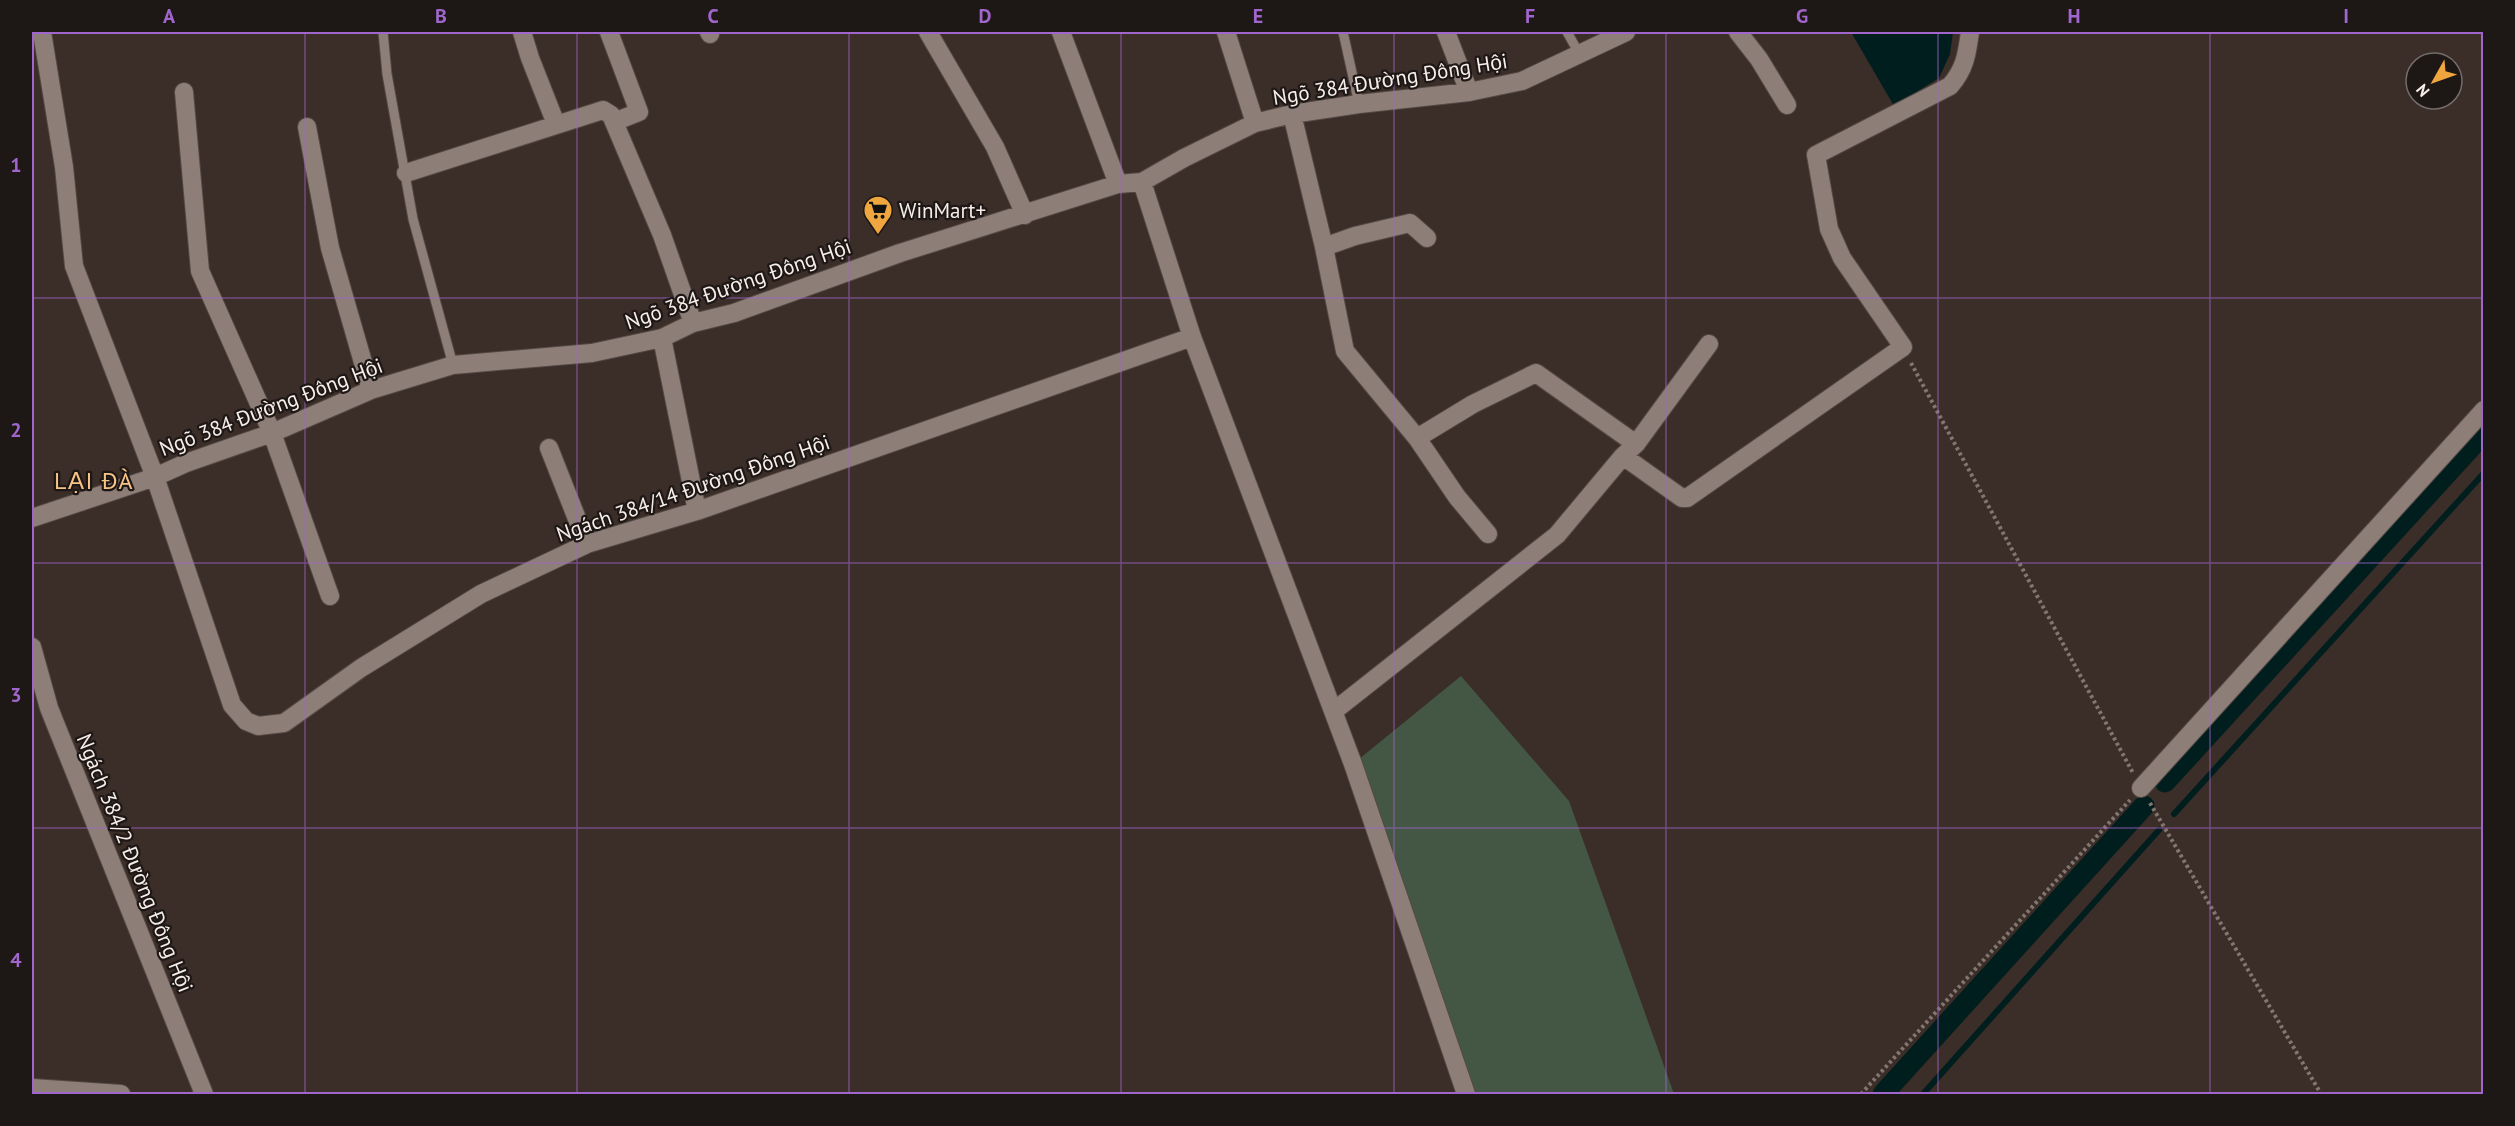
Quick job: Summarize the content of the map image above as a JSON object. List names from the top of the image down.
{
  "streets": {
    "street": ["Ngõ 384 Đường Đông Hội", "Ngách 384/14 Đường Đông Hội", "Ngách 384/2 Đường Đông Hội"]
  },
  "crossings": [
    ["Ngõ 384 Đường Đông Hội", "Ngách 384/14 Đường Đông Hội"]
  ],
  "districts": ["LẠI ĐÀ"],
  "places": {
    "supermarket": ["WinMart+"]
  },
  "north": "bottom left",
  "grid": {
    "columns": [
      "A",
      "B",
      "C",
      "D",
      "E",
      "F",
      "G",
      "H",
      "I"
    ],
    "rows": [
      "1",
      "2",
      "3",
      "4"
    ]
  }
}
